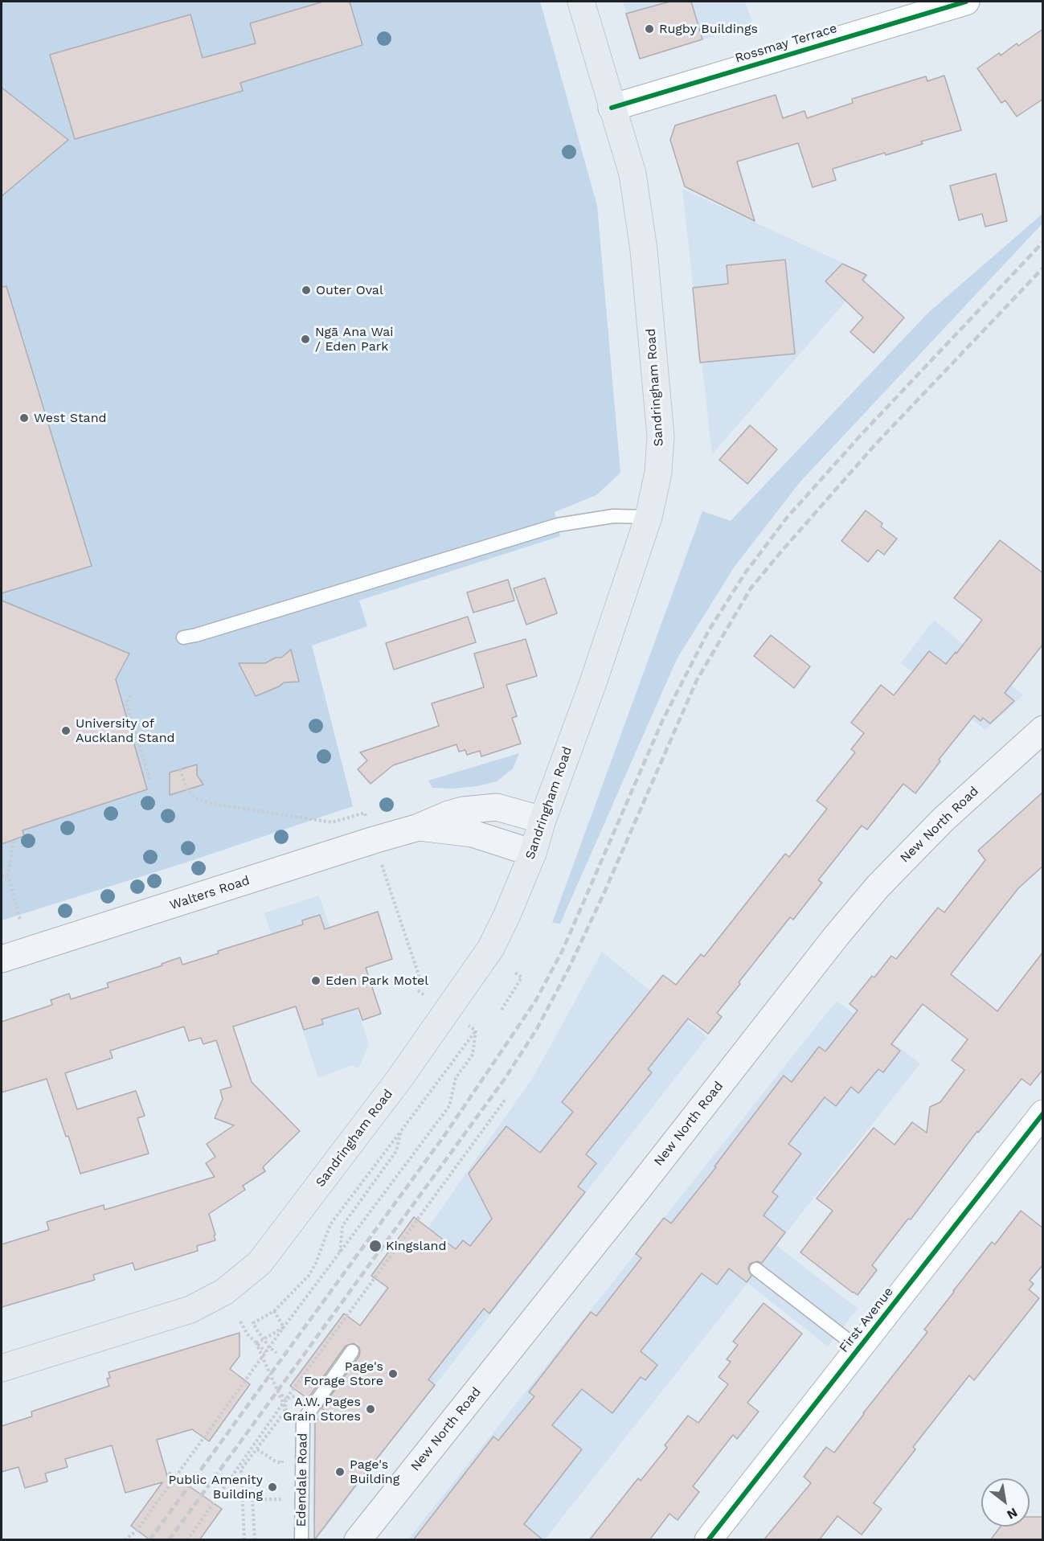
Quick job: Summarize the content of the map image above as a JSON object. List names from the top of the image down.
{
  "streets": {
    "main road": ["Sandringham Road", "New North Road", "Walters Road"],
    "street": ["Rossmay Terrace", "First Avenue"],
    "lane": ["Edendale Road"]
  },
  "crossings": [
    ["Rossmay Terrace", "Sandringham Road"],
    ["Sandringham Road", "Walters Road"]
  ],
  "places": [
    "Rugby Buildings",
    "Outer Oval",
    "Ngā Ana Wai / Eden Park",
    "West Stand",
    "University of Auckland Stand",
    "Eden Park Motel",
    "Kingsland",
    "Page's Forage Store",
    "A.W. Pages Grain Stores",
    "Page's Building",
    "Public Amenity Building"
  ],
  "north": "bottom right"
}
